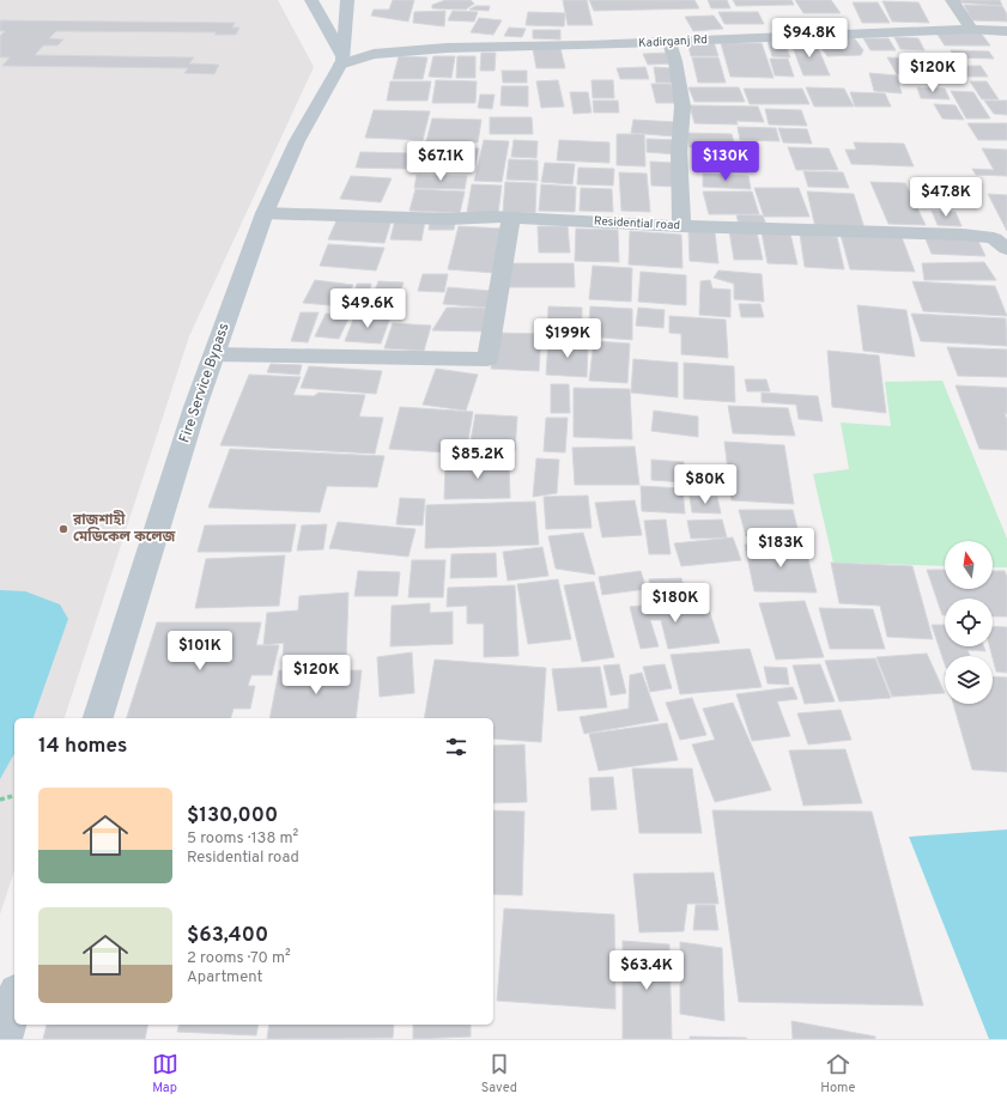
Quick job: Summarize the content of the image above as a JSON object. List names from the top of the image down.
{
  "streets": {
    "main road": ["Fire Service Bypass"],
    "street": ["Kadirganj Rd", "Residential road"]
  },
  "crossings": [
    ["Kadirganj Rd", "Fire Service Bypass"],
    ["Residential road", "Fire Service Bypass"]
  ],
  "places": ["রাজশাহী মেডিকেল কলেজ"],
  "north": "top",
  "page": {
    "price": [
      "$94.8K",
      "$120K",
      "$67.1K",
      "$130K",
      "$47.8K",
      "$49.6K",
      "$199K",
      "$85.2K",
      "$80K",
      "$183K",
      "$180K",
      "$101K",
      "$120K",
      "$63.4K"
    ],
    "heading": "14 homes",
    "list": [
      {
        "name": "$130,000",
        "note": "5 rooms · 138 m² · Residential road"
      },
      {
        "name": "$63,400",
        "note": "2 rooms · 70 m² · Apartment"
      }
    ],
    "tabs": ["Map", "Saved", "Home"]
  }
}
